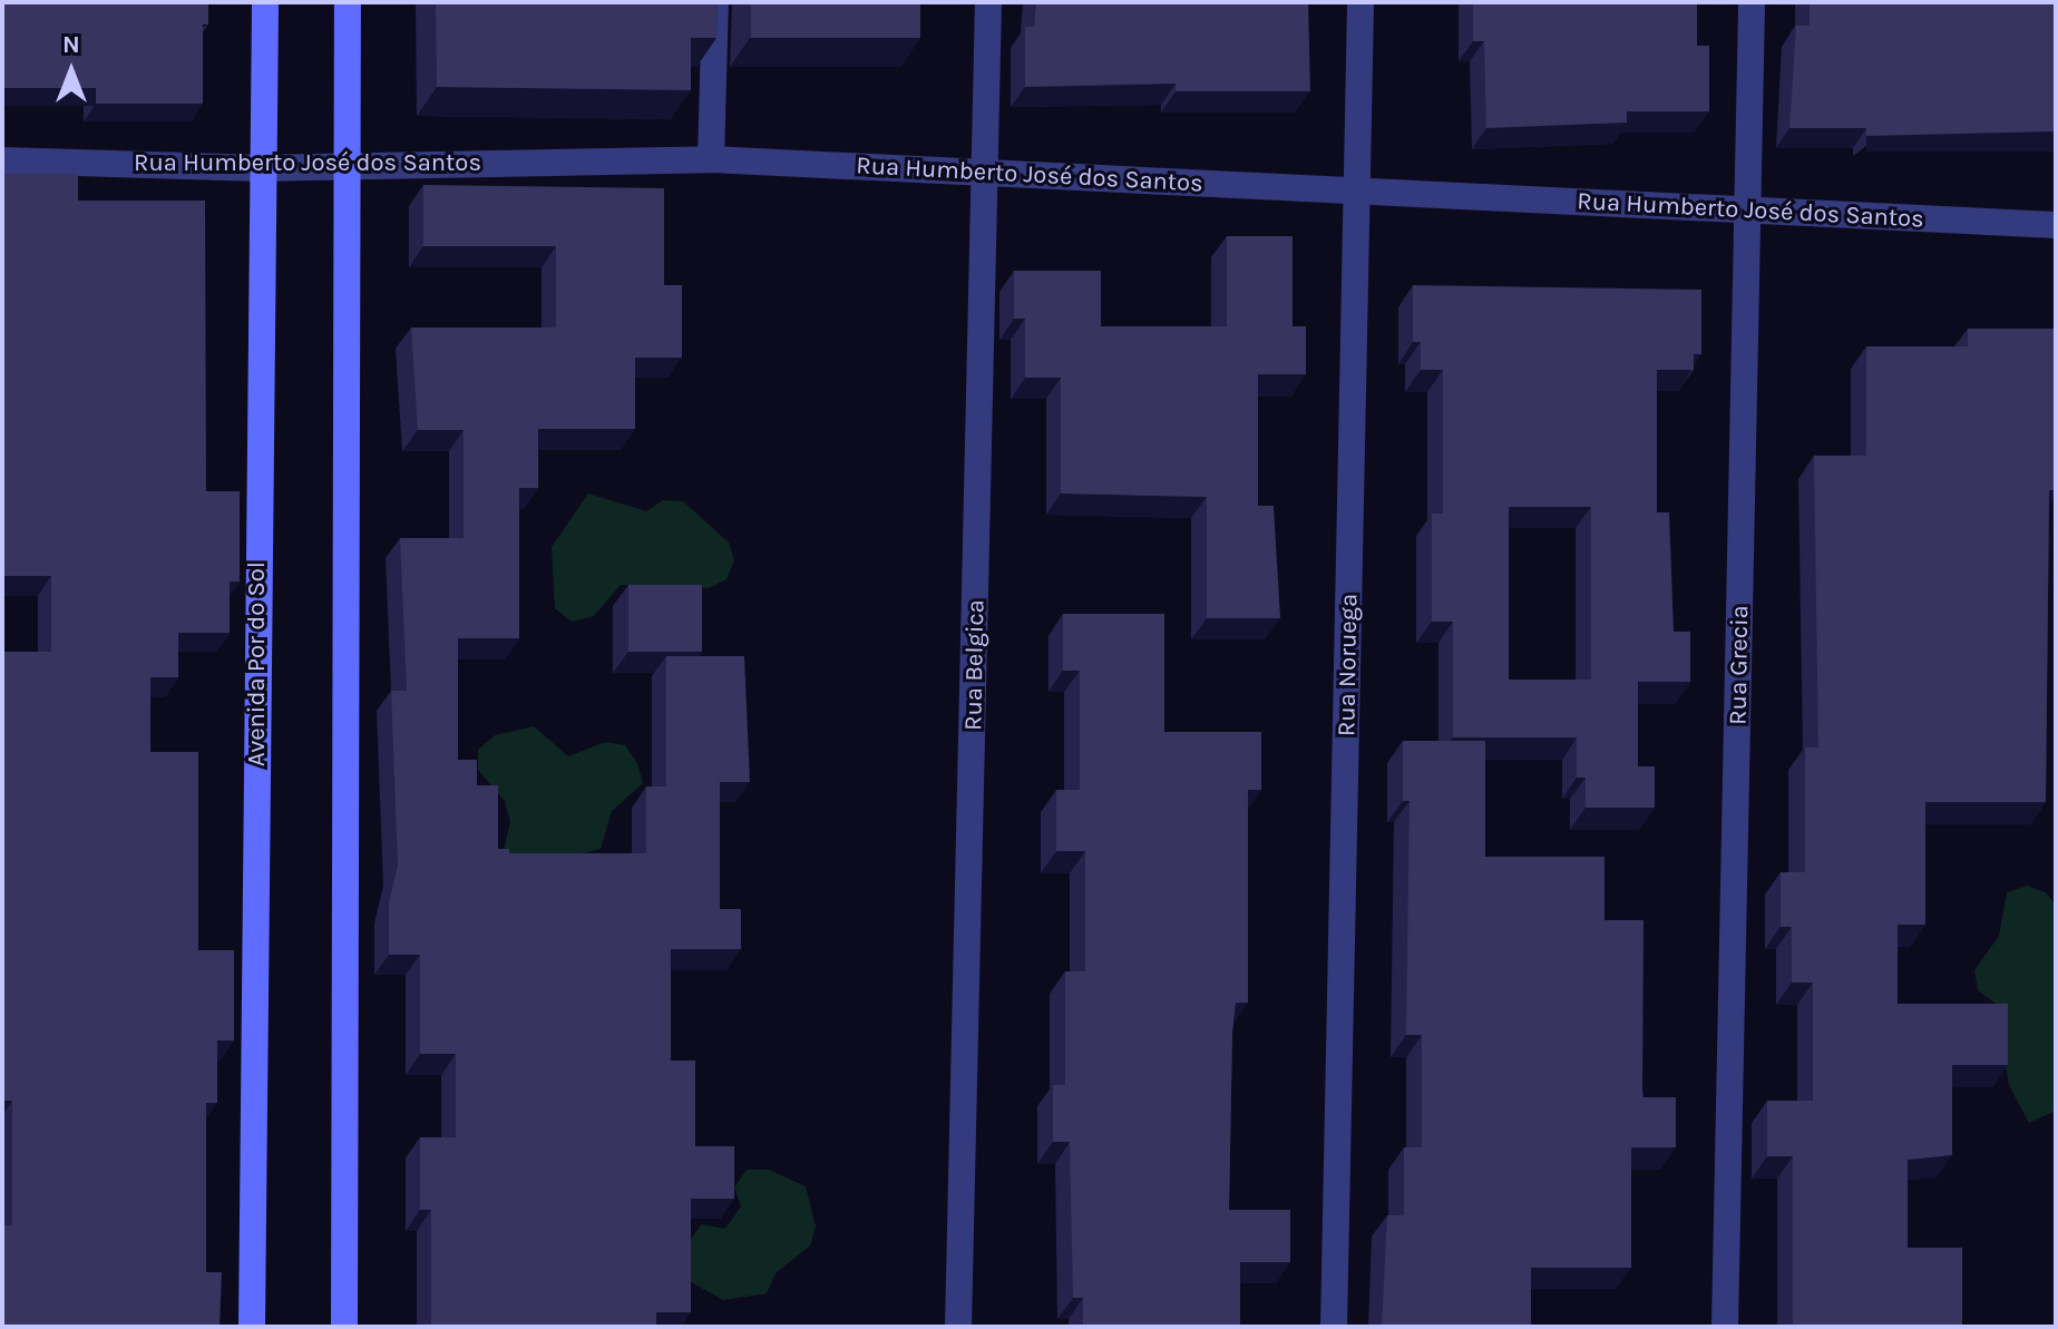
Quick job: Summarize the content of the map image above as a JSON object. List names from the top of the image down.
{
  "streets": {
    "street": [
      "Rua Humberto José dos Santos",
      "Avenida Por do Sol",
      "Rua Belgica",
      "Rua Noruega",
      "Rua Grecia"
    ]
  },
  "crossings": [
    ["Rua Humberto José dos Santos", "Avenida Por do Sol"],
    ["Rua Humberto José dos Santos", "Rua Belgica"],
    ["Rua Humberto José dos Santos", "Rua Noruega"],
    ["Rua Humberto José dos Santos", "Rua Grecia"]
  ],
  "north": "top"
}
